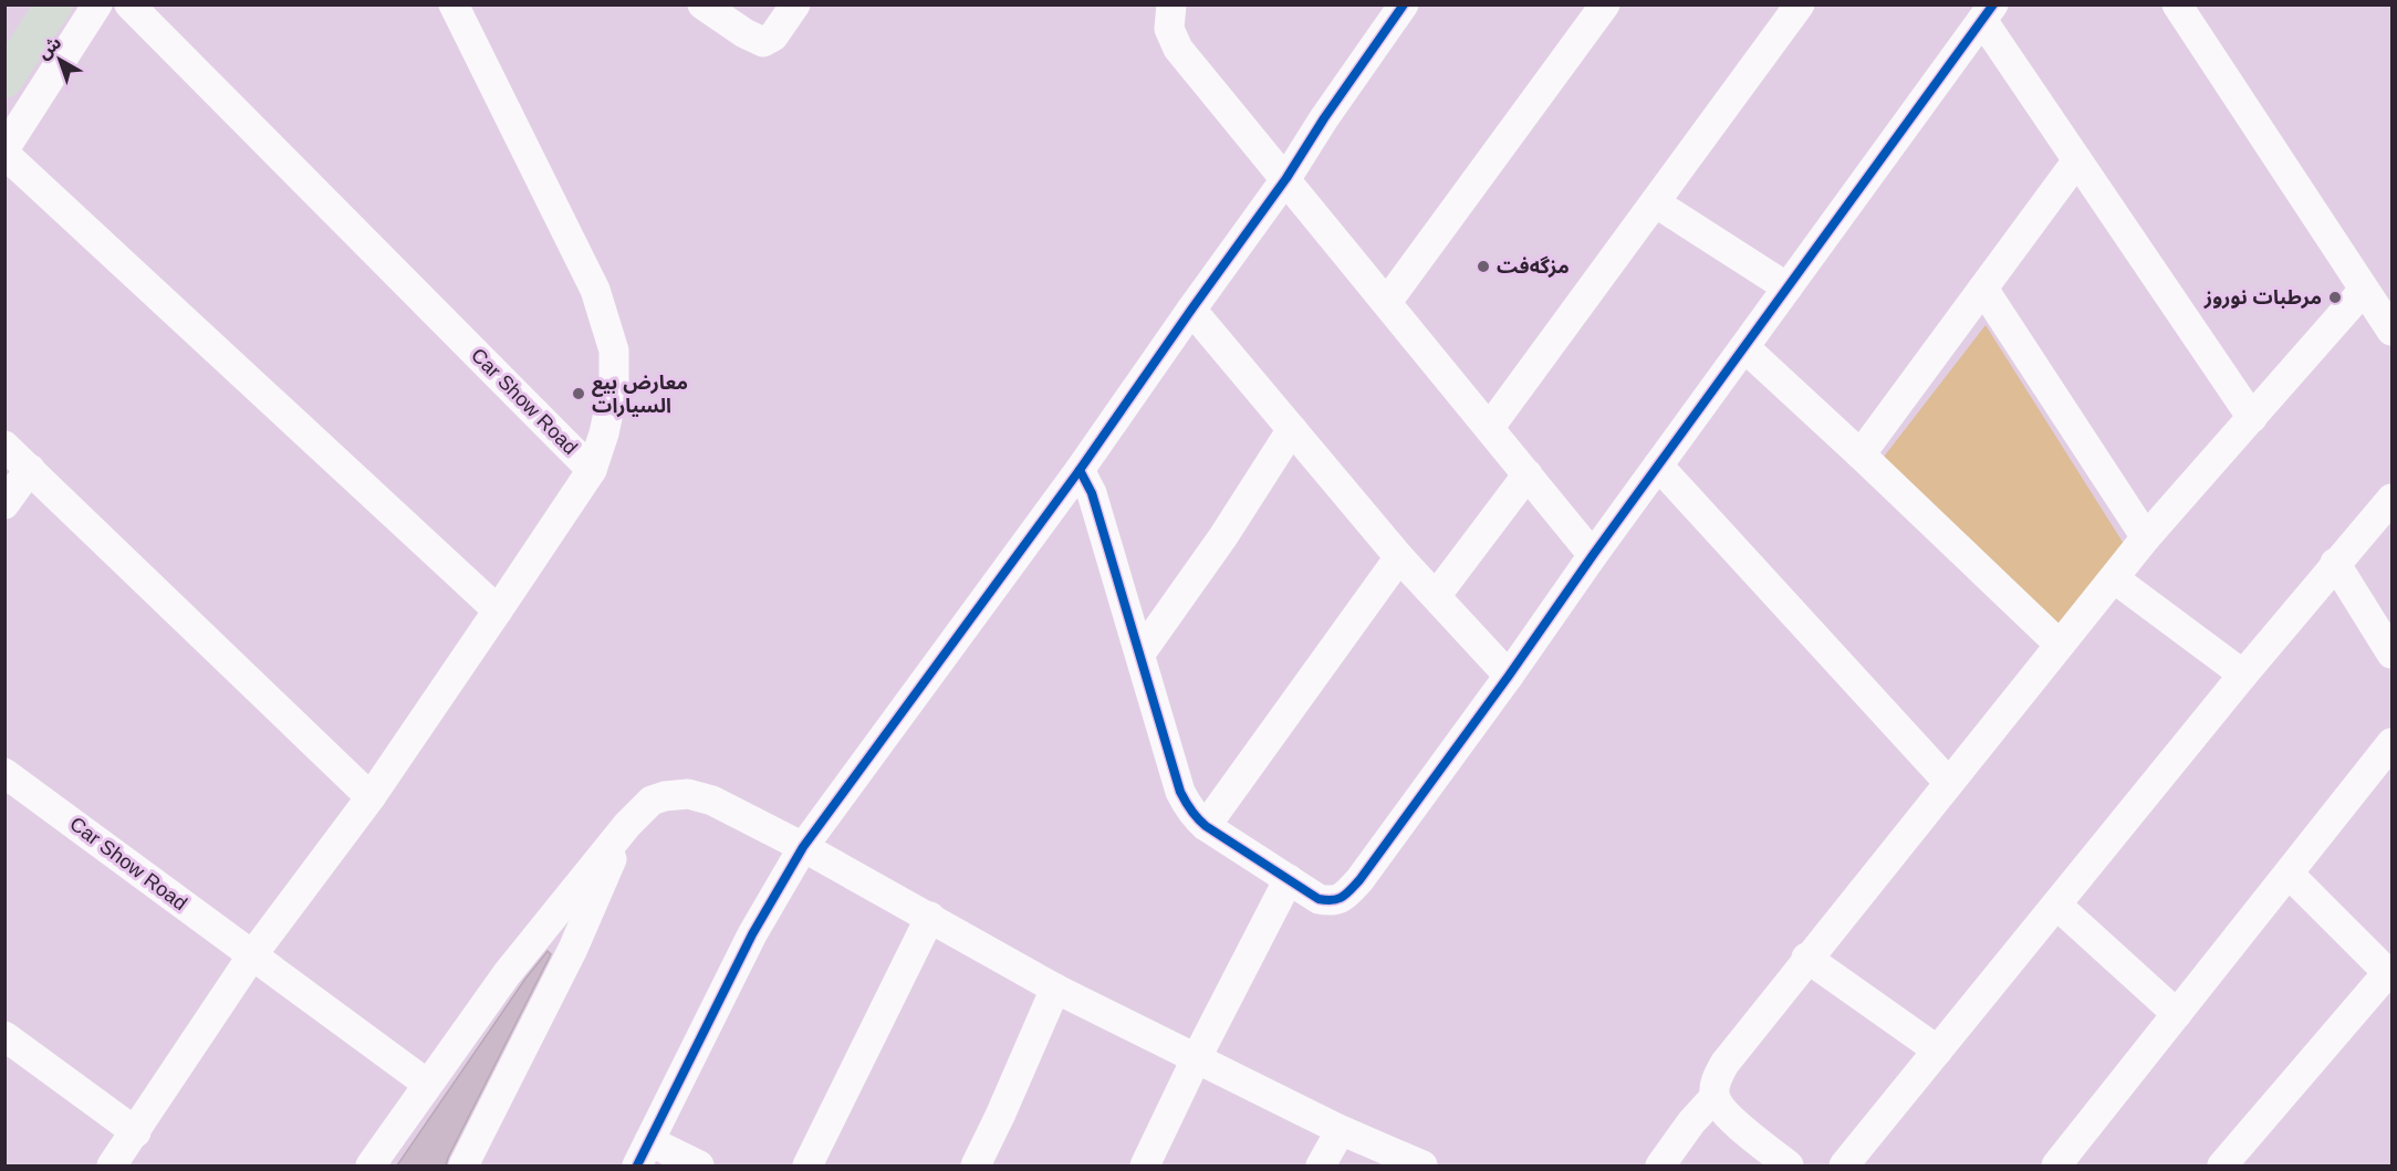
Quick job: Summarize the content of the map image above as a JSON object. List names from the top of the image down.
{
  "streets": {
    "street": ["Car Show Road"]
  },
  "places": ["مزگەفت", "مرطبات نوروز", "معارض بيع السيارات"],
  "north": "top left"
}
